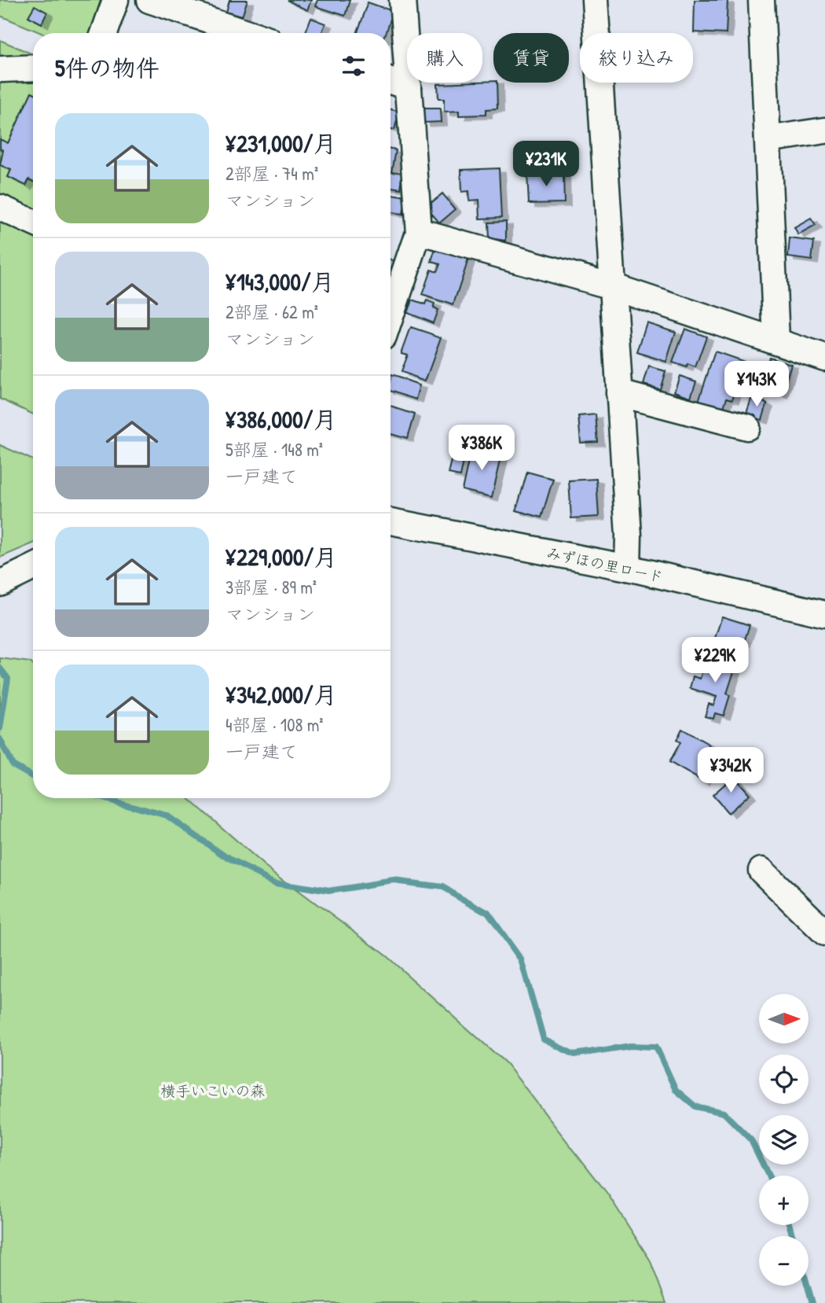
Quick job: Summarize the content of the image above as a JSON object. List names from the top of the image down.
{
  "streets": {
    "street": ["みずほの里ロード"]
  },
  "parks": ["横手いこいの森"],
  "north": "right",
  "page": {
    "chip": ["購入", "賃貸", "絞り込み"],
    "heading": "5件の物件",
    "list": [
      {
        "name": "¥231,000/月",
        "note": "2部屋 · 74 m² · マンション"
      },
      {
        "name": "¥143,000/月",
        "note": "2部屋 · 62 m² · マンション"
      },
      {
        "name": "¥386,000/月",
        "note": "5部屋 · 148 m² · 一戸建て"
      },
      {
        "name": "¥229,000/月",
        "note": "3部屋 · 89 m² · マンション"
      },
      {
        "name": "¥342,000/月",
        "note": "4部屋 · 108 m² · 一戸建て"
      }
    ],
    "price": [
      "¥231K",
      "¥143K",
      "¥386K",
      "¥229K",
      "¥342K"
    ],
    "map_buttons": ["+", "−"]
  }
}
